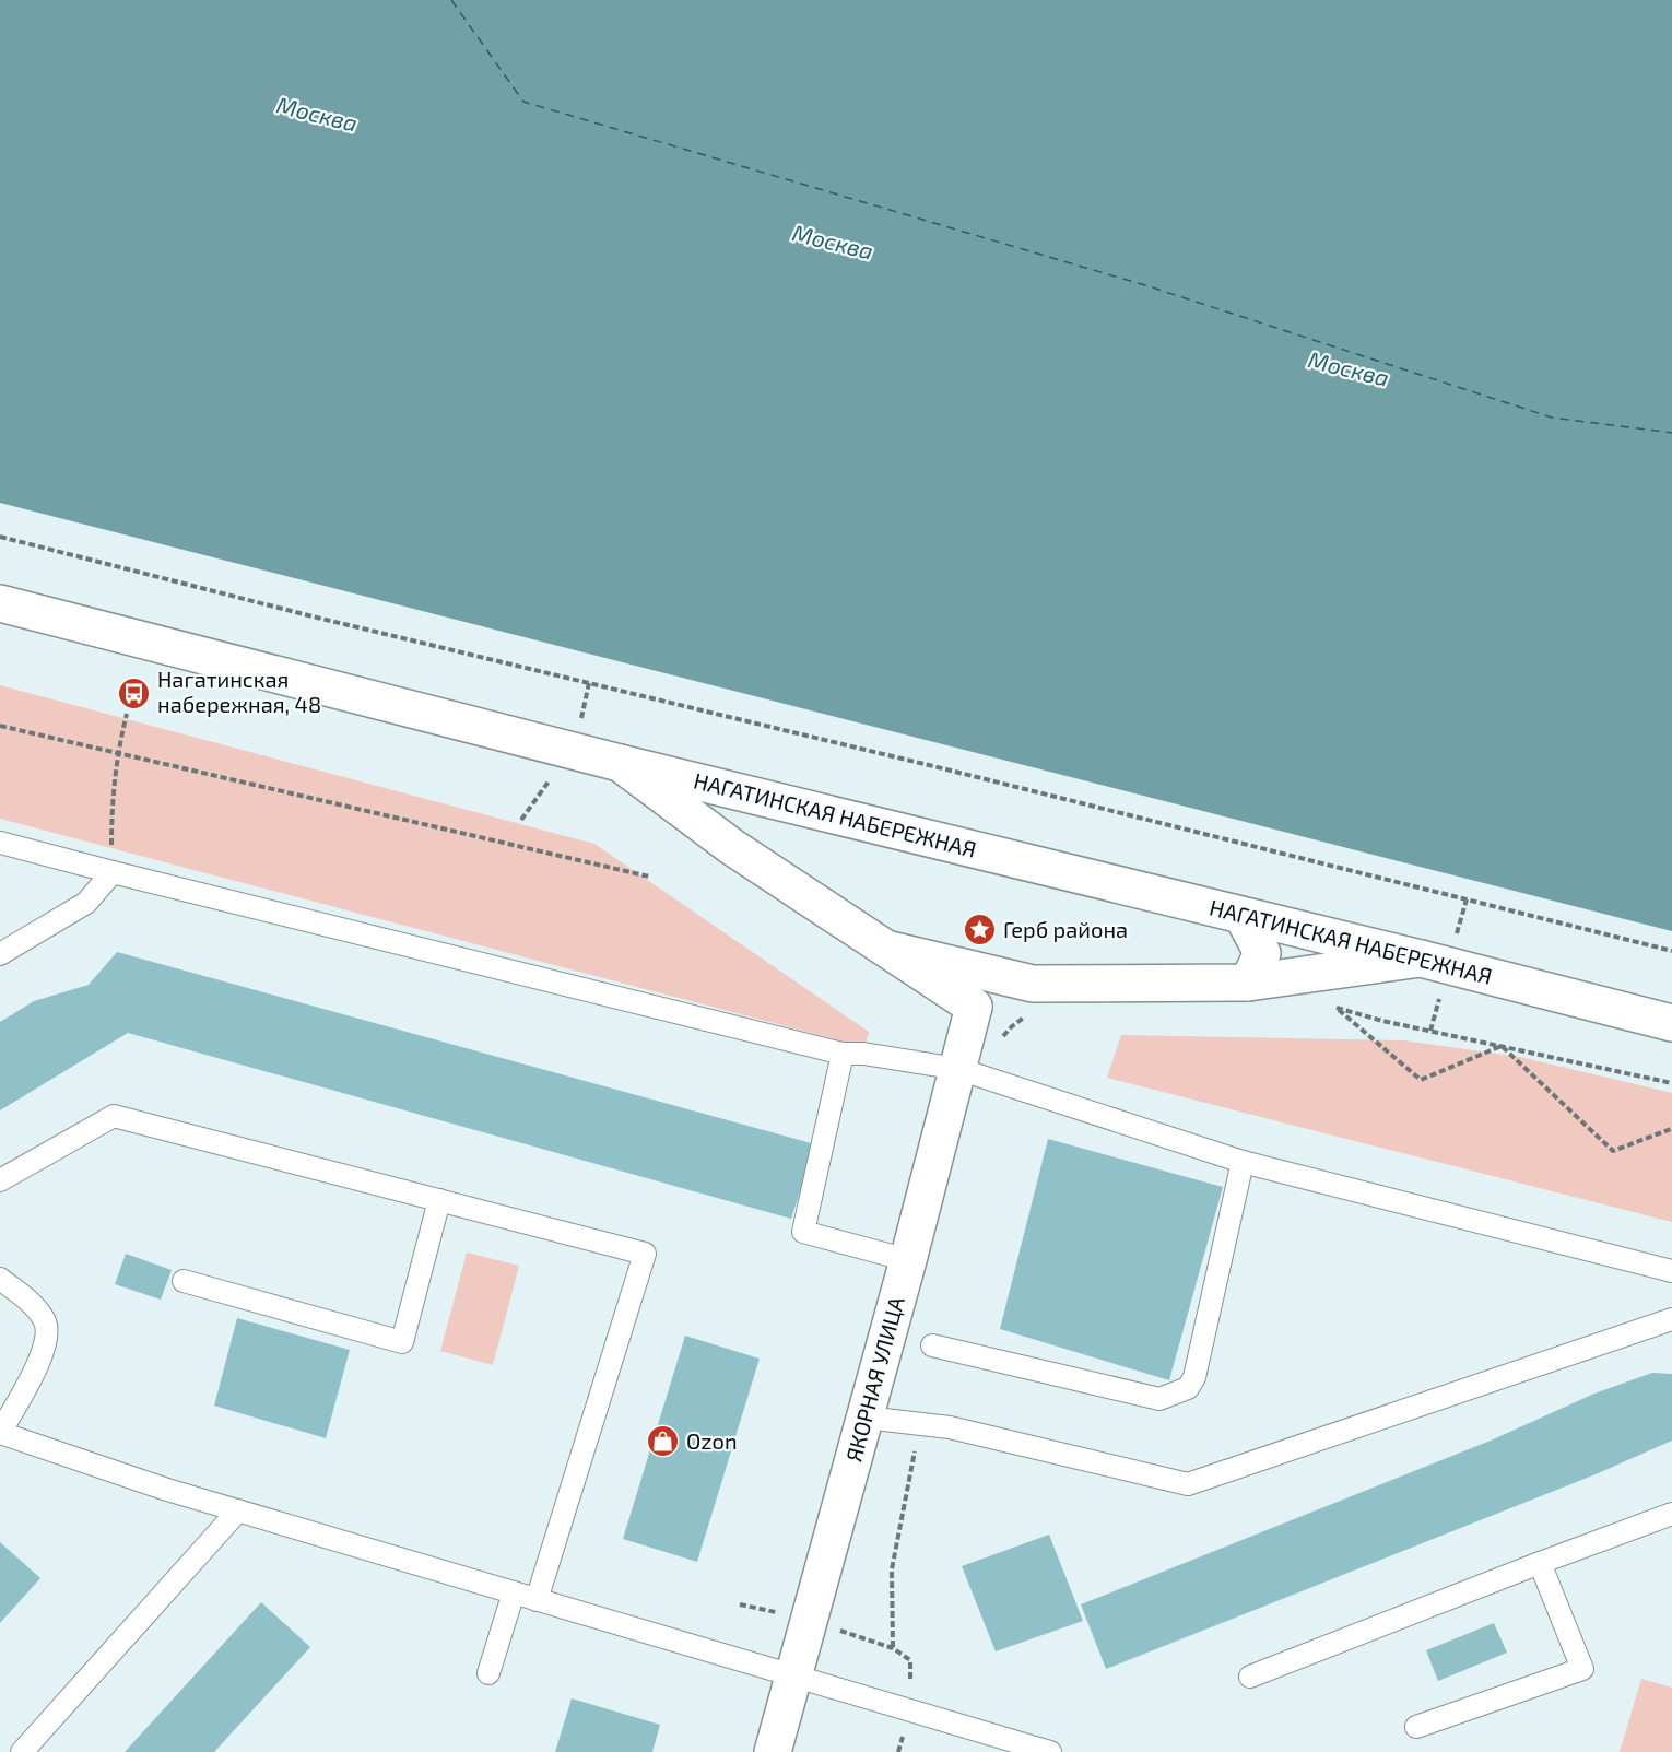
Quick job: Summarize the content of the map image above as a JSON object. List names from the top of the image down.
{
  "streets": {
    "street": ["НАГАТИНСКАЯ НАБЕРЕЖНАЯ", "ЯКОРНАЯ УЛИЦА"]
  },
  "water": ["Москва"],
  "places": {
    "bus stop": ["Нагатинская набережная, 48"],
    "place": ["Герб района"],
    "shop": ["Ozon"]
  }
}
